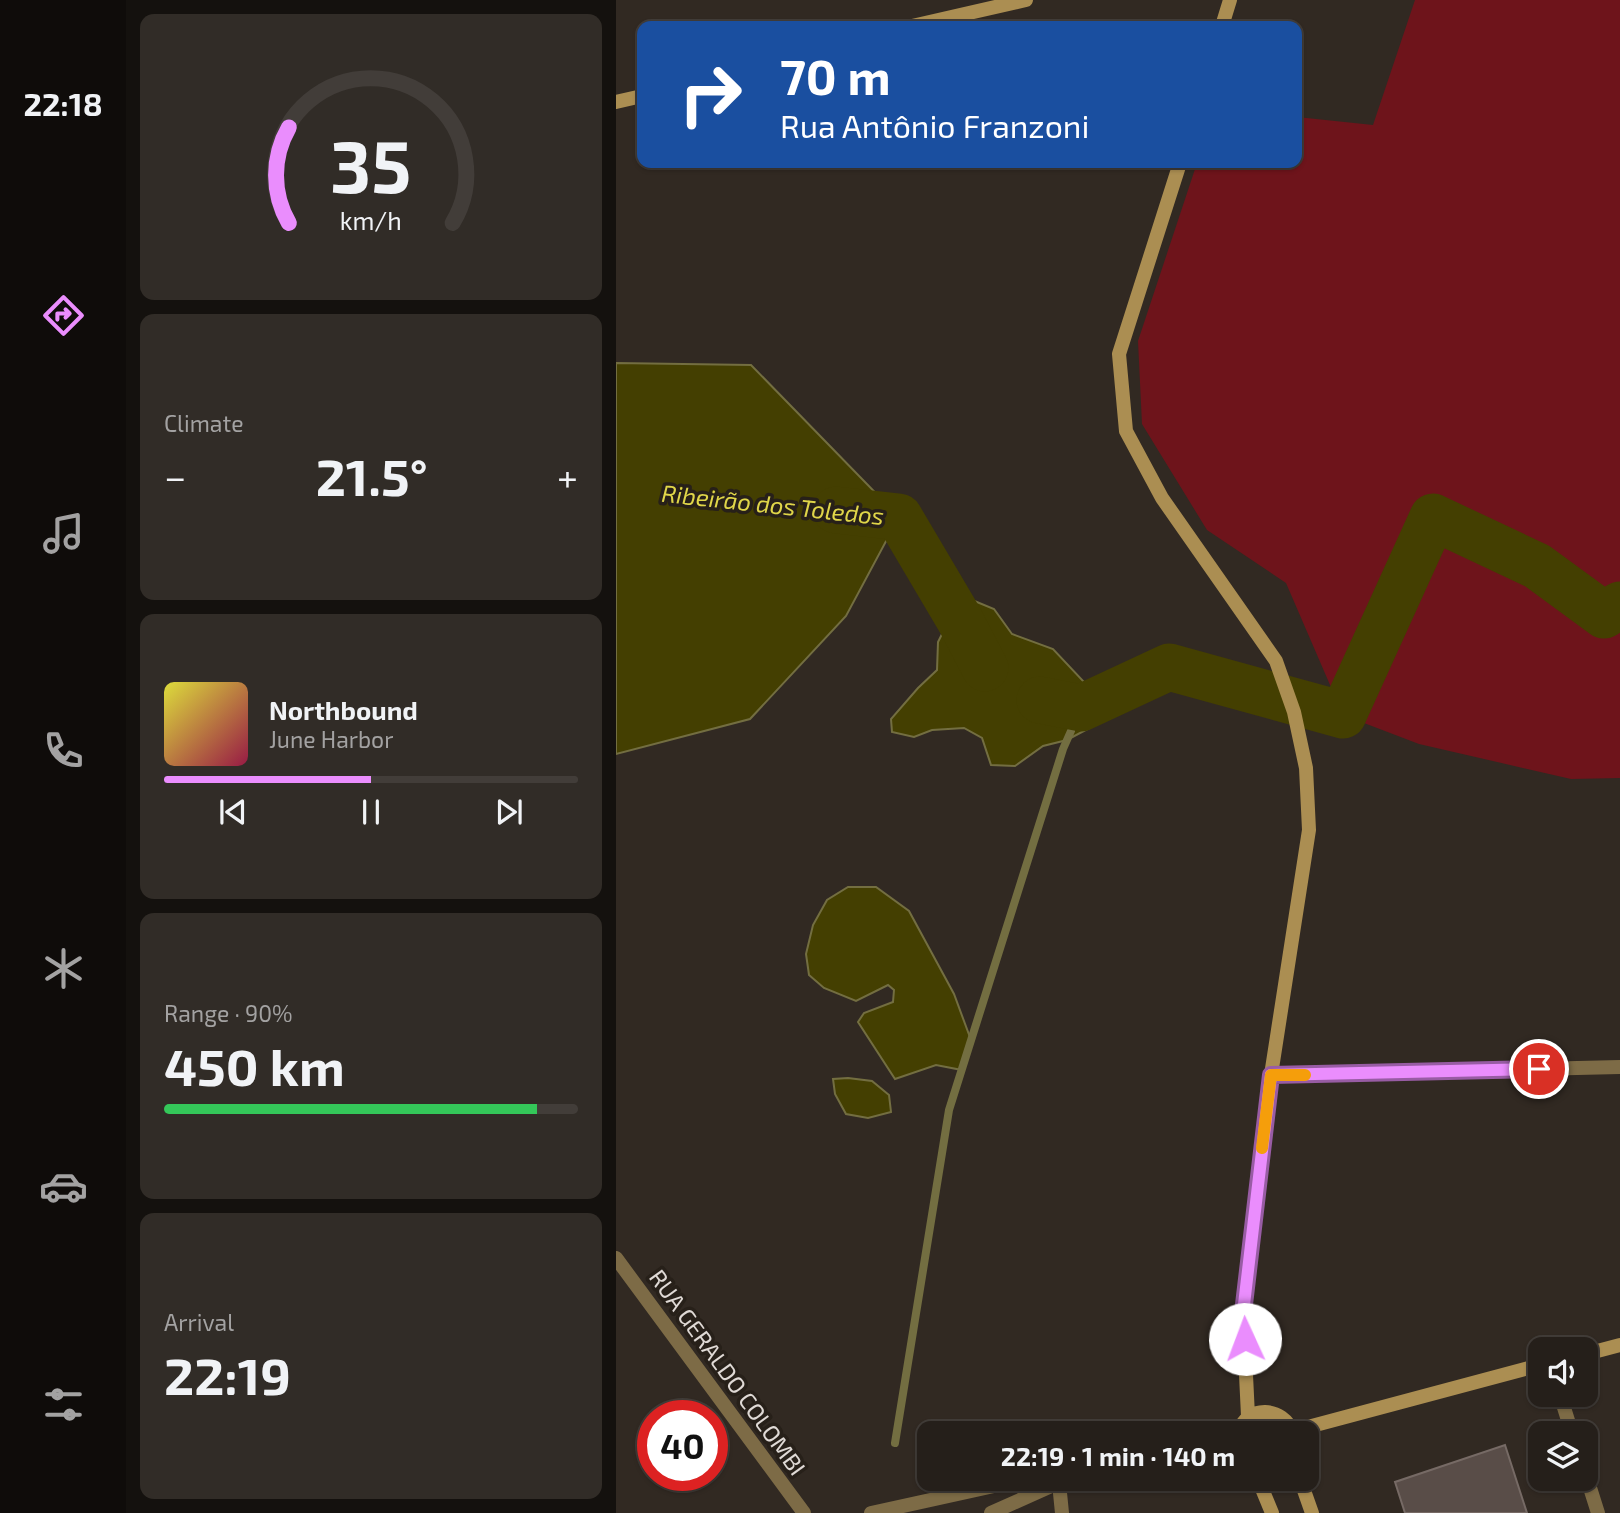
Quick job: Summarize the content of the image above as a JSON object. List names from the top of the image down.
{
  "streets": {
    "street": ["RUA GERALDO COLOMBI"]
  },
  "water": ["Ribeirão dos Toledos"],
  "page": {
    "tabs": "22:18",
    "turn": ["70 m", "Rua Antônio Franzoni"],
    "tile": [
      "Climate",
      ["Range · 90%", "450 km"],
      ["Arrival", "22:19"]
    ],
    "heat": ["−", "21.5°", "+"],
    "song": ["Northbound", "June Harbor"],
    "limit": "40",
    "trip": "22:19 · 1 min · 140 m",
    "gauge": ["35", "km/h"]
  }
}
